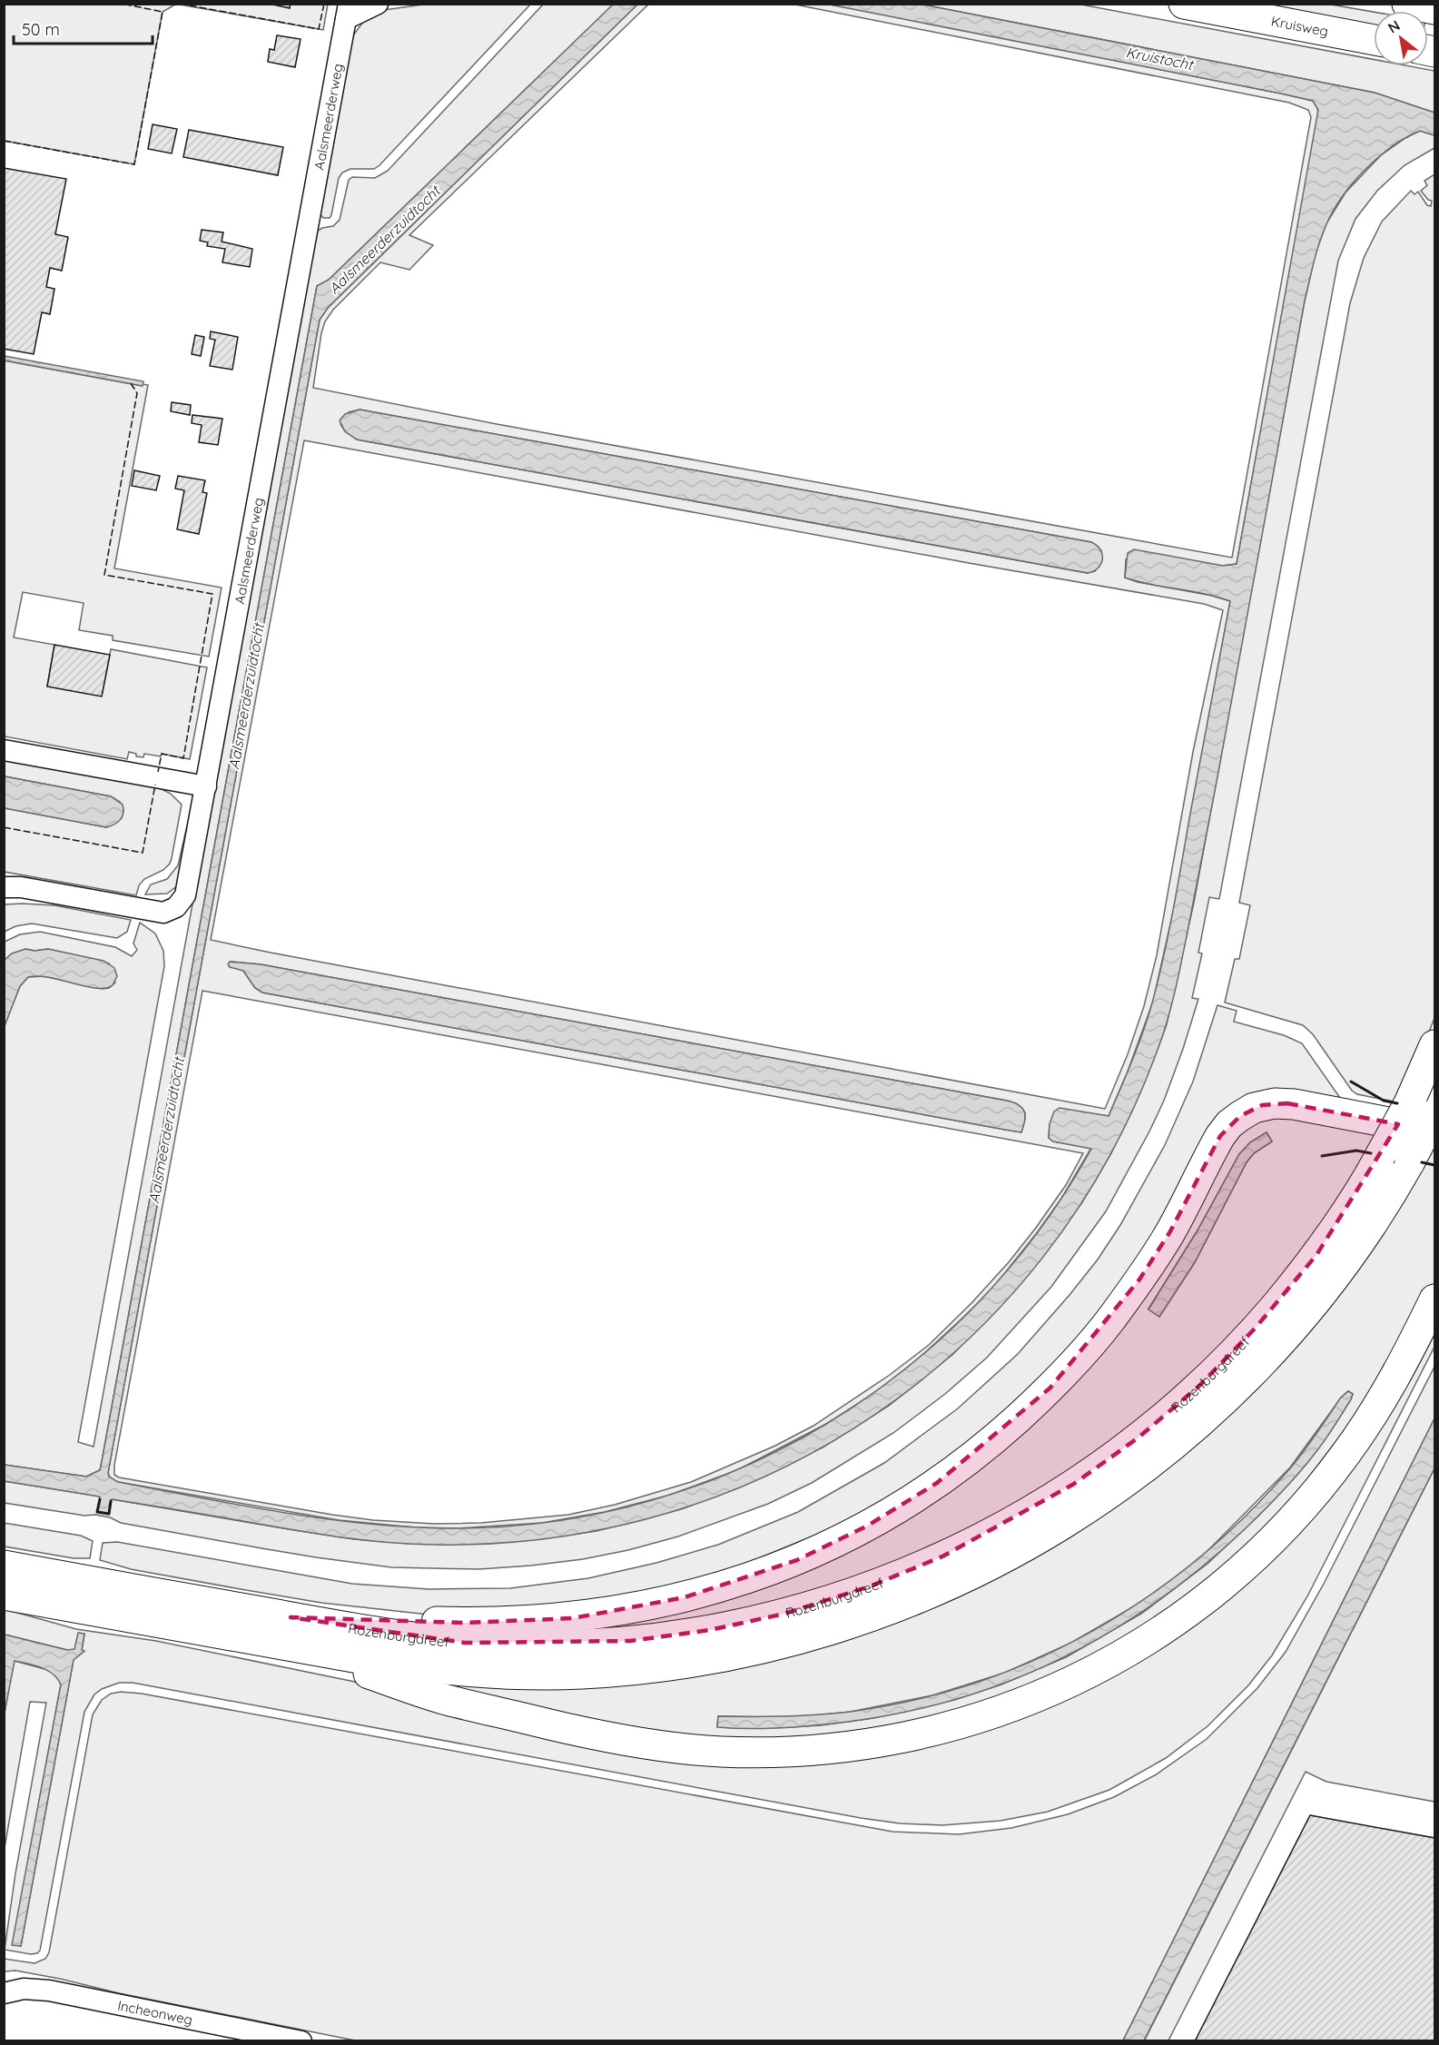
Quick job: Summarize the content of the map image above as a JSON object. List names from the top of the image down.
{
  "streets": {
    "highway": ["Kruisweg", "Rozenburgdreef"],
    "street": ["Aalsmeerderweg", "Incheonweg"]
  },
  "water": ["Kruistocht", "Aalsmeerderzuidtocht"],
  "scale_bar": "50 m",
  "north": "top left"
}
